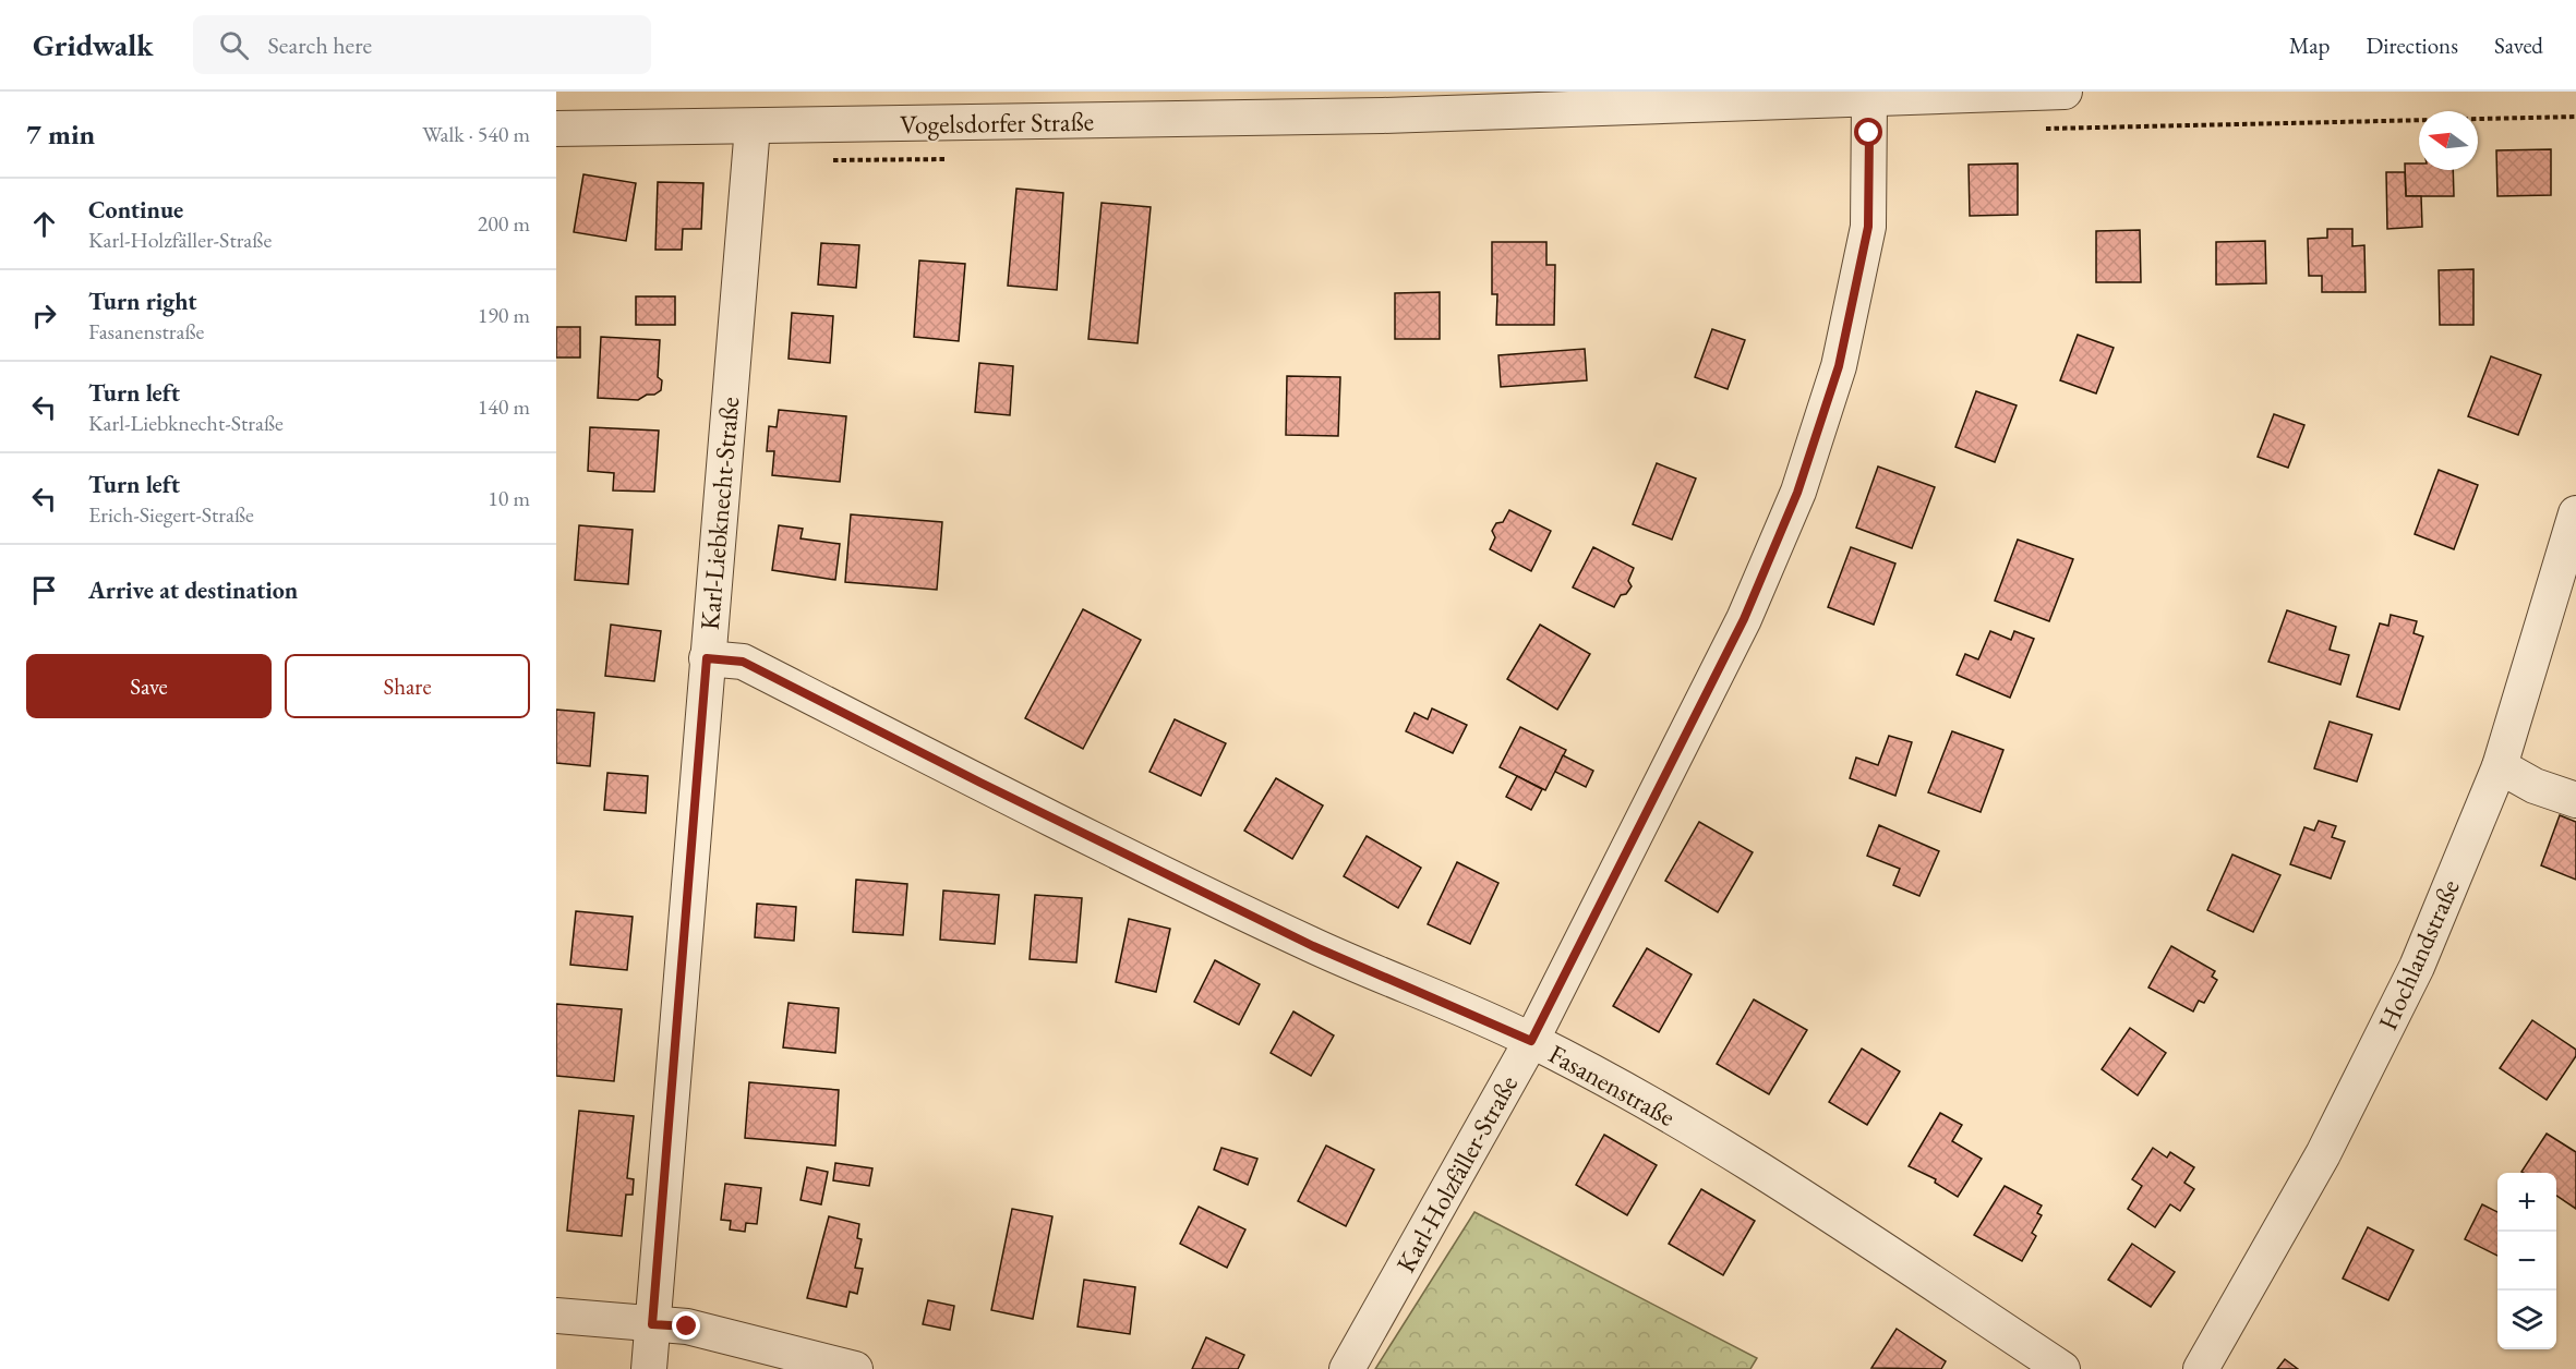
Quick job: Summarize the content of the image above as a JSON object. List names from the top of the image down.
{
  "streets": {
    "street": [
      "Vogelsdorfer Straße",
      "Karl-Liebknecht-Straße",
      "Hochlandstraße",
      "Fasanenstraße",
      "Karl-Holzfäller-Straße"
    ]
  },
  "crossings": [
    ["Vogelsdorfer Straße", "Karl-Liebknecht-Straße"],
    ["Vogelsdorfer Straße", "Karl-Holzfäller-Straße"],
    ["Karl-Liebknecht-Straße", "Fasanenstraße"],
    ["Fasanenstraße", "Karl-Holzfäller-Straße"]
  ],
  "north": "left",
  "page": {
    "header": "Gridwalk",
    "search": "Search here",
    "nav": ["Map", "Directions", "Saved"],
    "heading": ["7 min", "Walk · 540 m"],
    "list": [
      ["Continue", "Karl-Holzfäller-Straße", "200 m"],
      ["Turn right", "Fasanenstraße", "190 m"],
      ["Turn left", "Karl-Liebknecht-Straße", "140 m"],
      ["Turn left", "Erich-Siegert-Straße", "10 m"],
      "Arrive at destination"
    ],
    "buttons": ["Save", "Share"],
    "map_buttons": ["+", "−"]
  }
}
